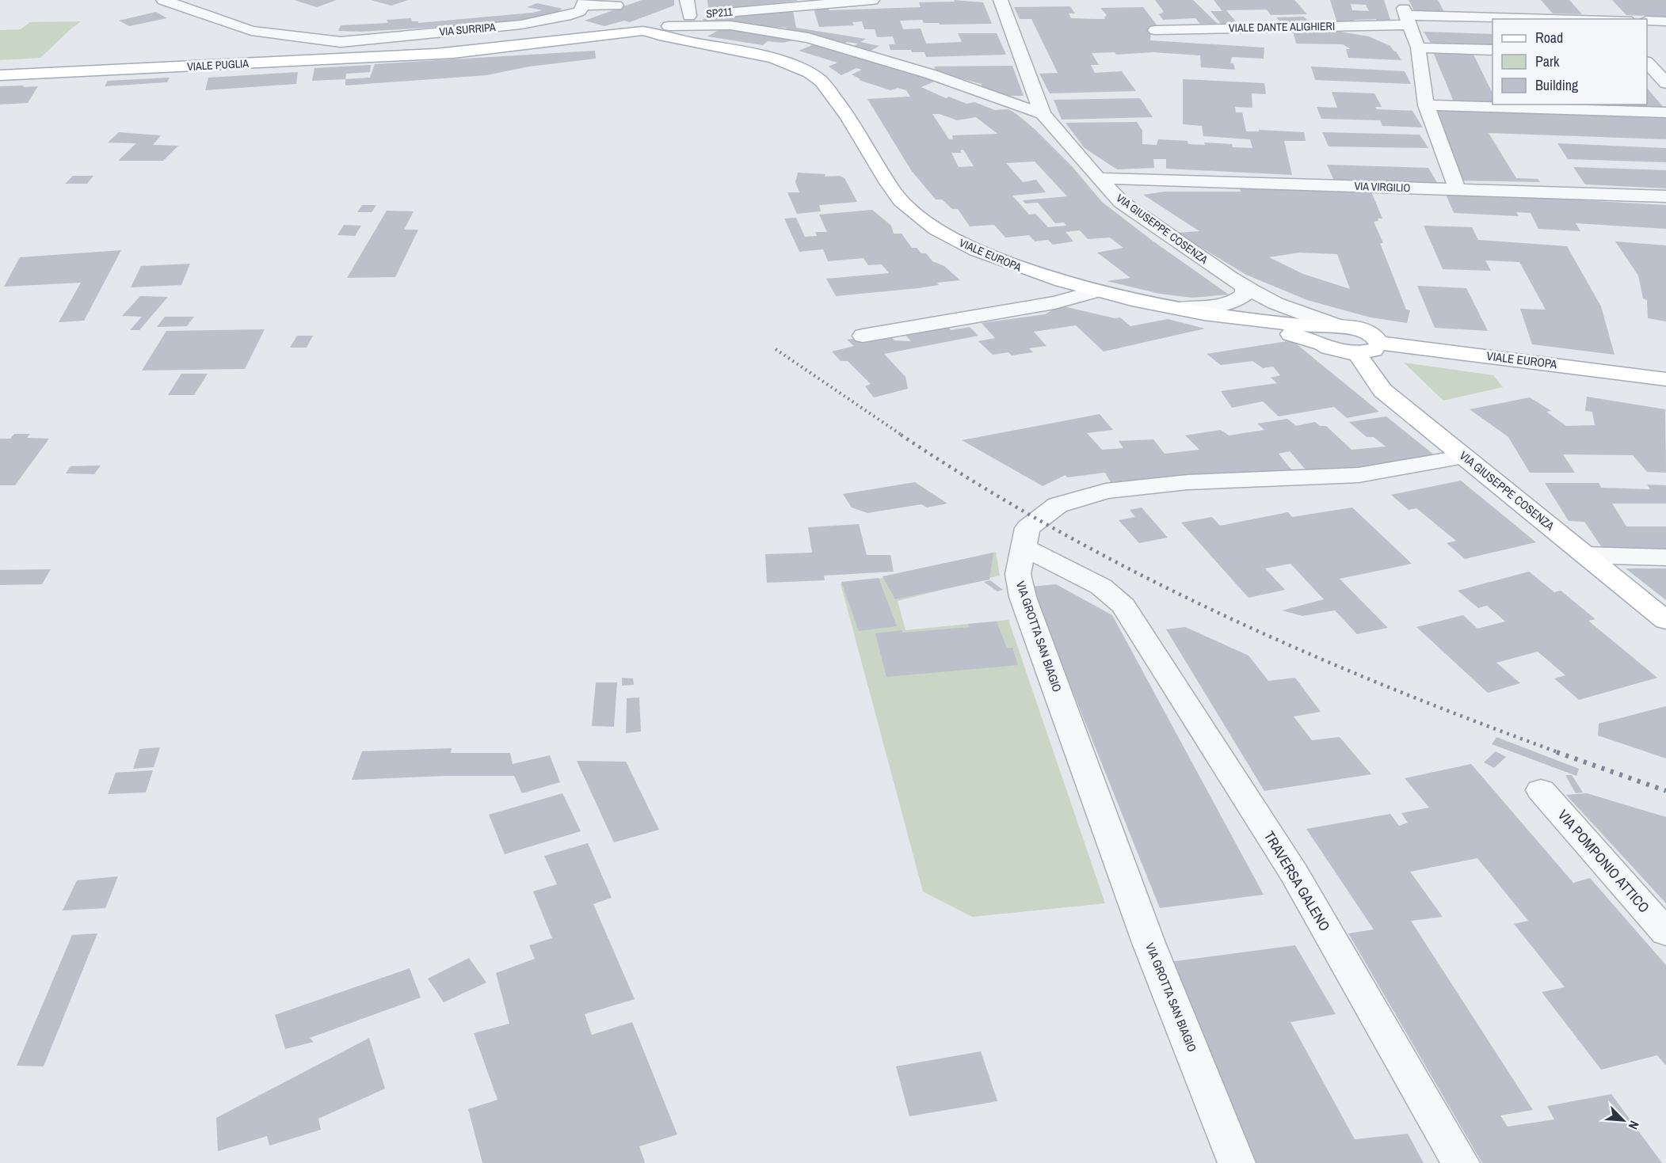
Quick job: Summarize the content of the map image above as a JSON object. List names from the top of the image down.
{
  "streets": {
    "main road": ["VIALE PUGLIA", "VIA GIUSEPPE COSENZA", "VIALE EUROPA"],
    "street": [
      "SP211",
      "VIALE DANTE ALIGHIERI",
      "VIA SURRIPA",
      "VIA VIRGILIO",
      "VIA GROTTA SAN BIAGIO",
      "VIA POMPONIO ATTICO",
      "TRAVERSA GALENO"
    ]
  },
  "crossings": [
    ["SP211", "VIALE PUGLIA"],
    ["VIA SURRIPA", "VIALE PUGLIA"],
    ["VIALE PUGLIA", "VIALE EUROPA"],
    ["VIA VIRGILIO", "VIA GIUSEPPE COSENZA"],
    ["VIA GIUSEPPE COSENZA", "VIALE EUROPA"],
    ["VIA GIUSEPPE COSENZA", "VIA GROTTA SAN BIAGIO"],
    ["VIA GROTTA SAN BIAGIO", "TRAVERSA GALENO"]
  ],
  "legend": ["Road", "Park", "Building"],
  "north": "bottom right"
}
